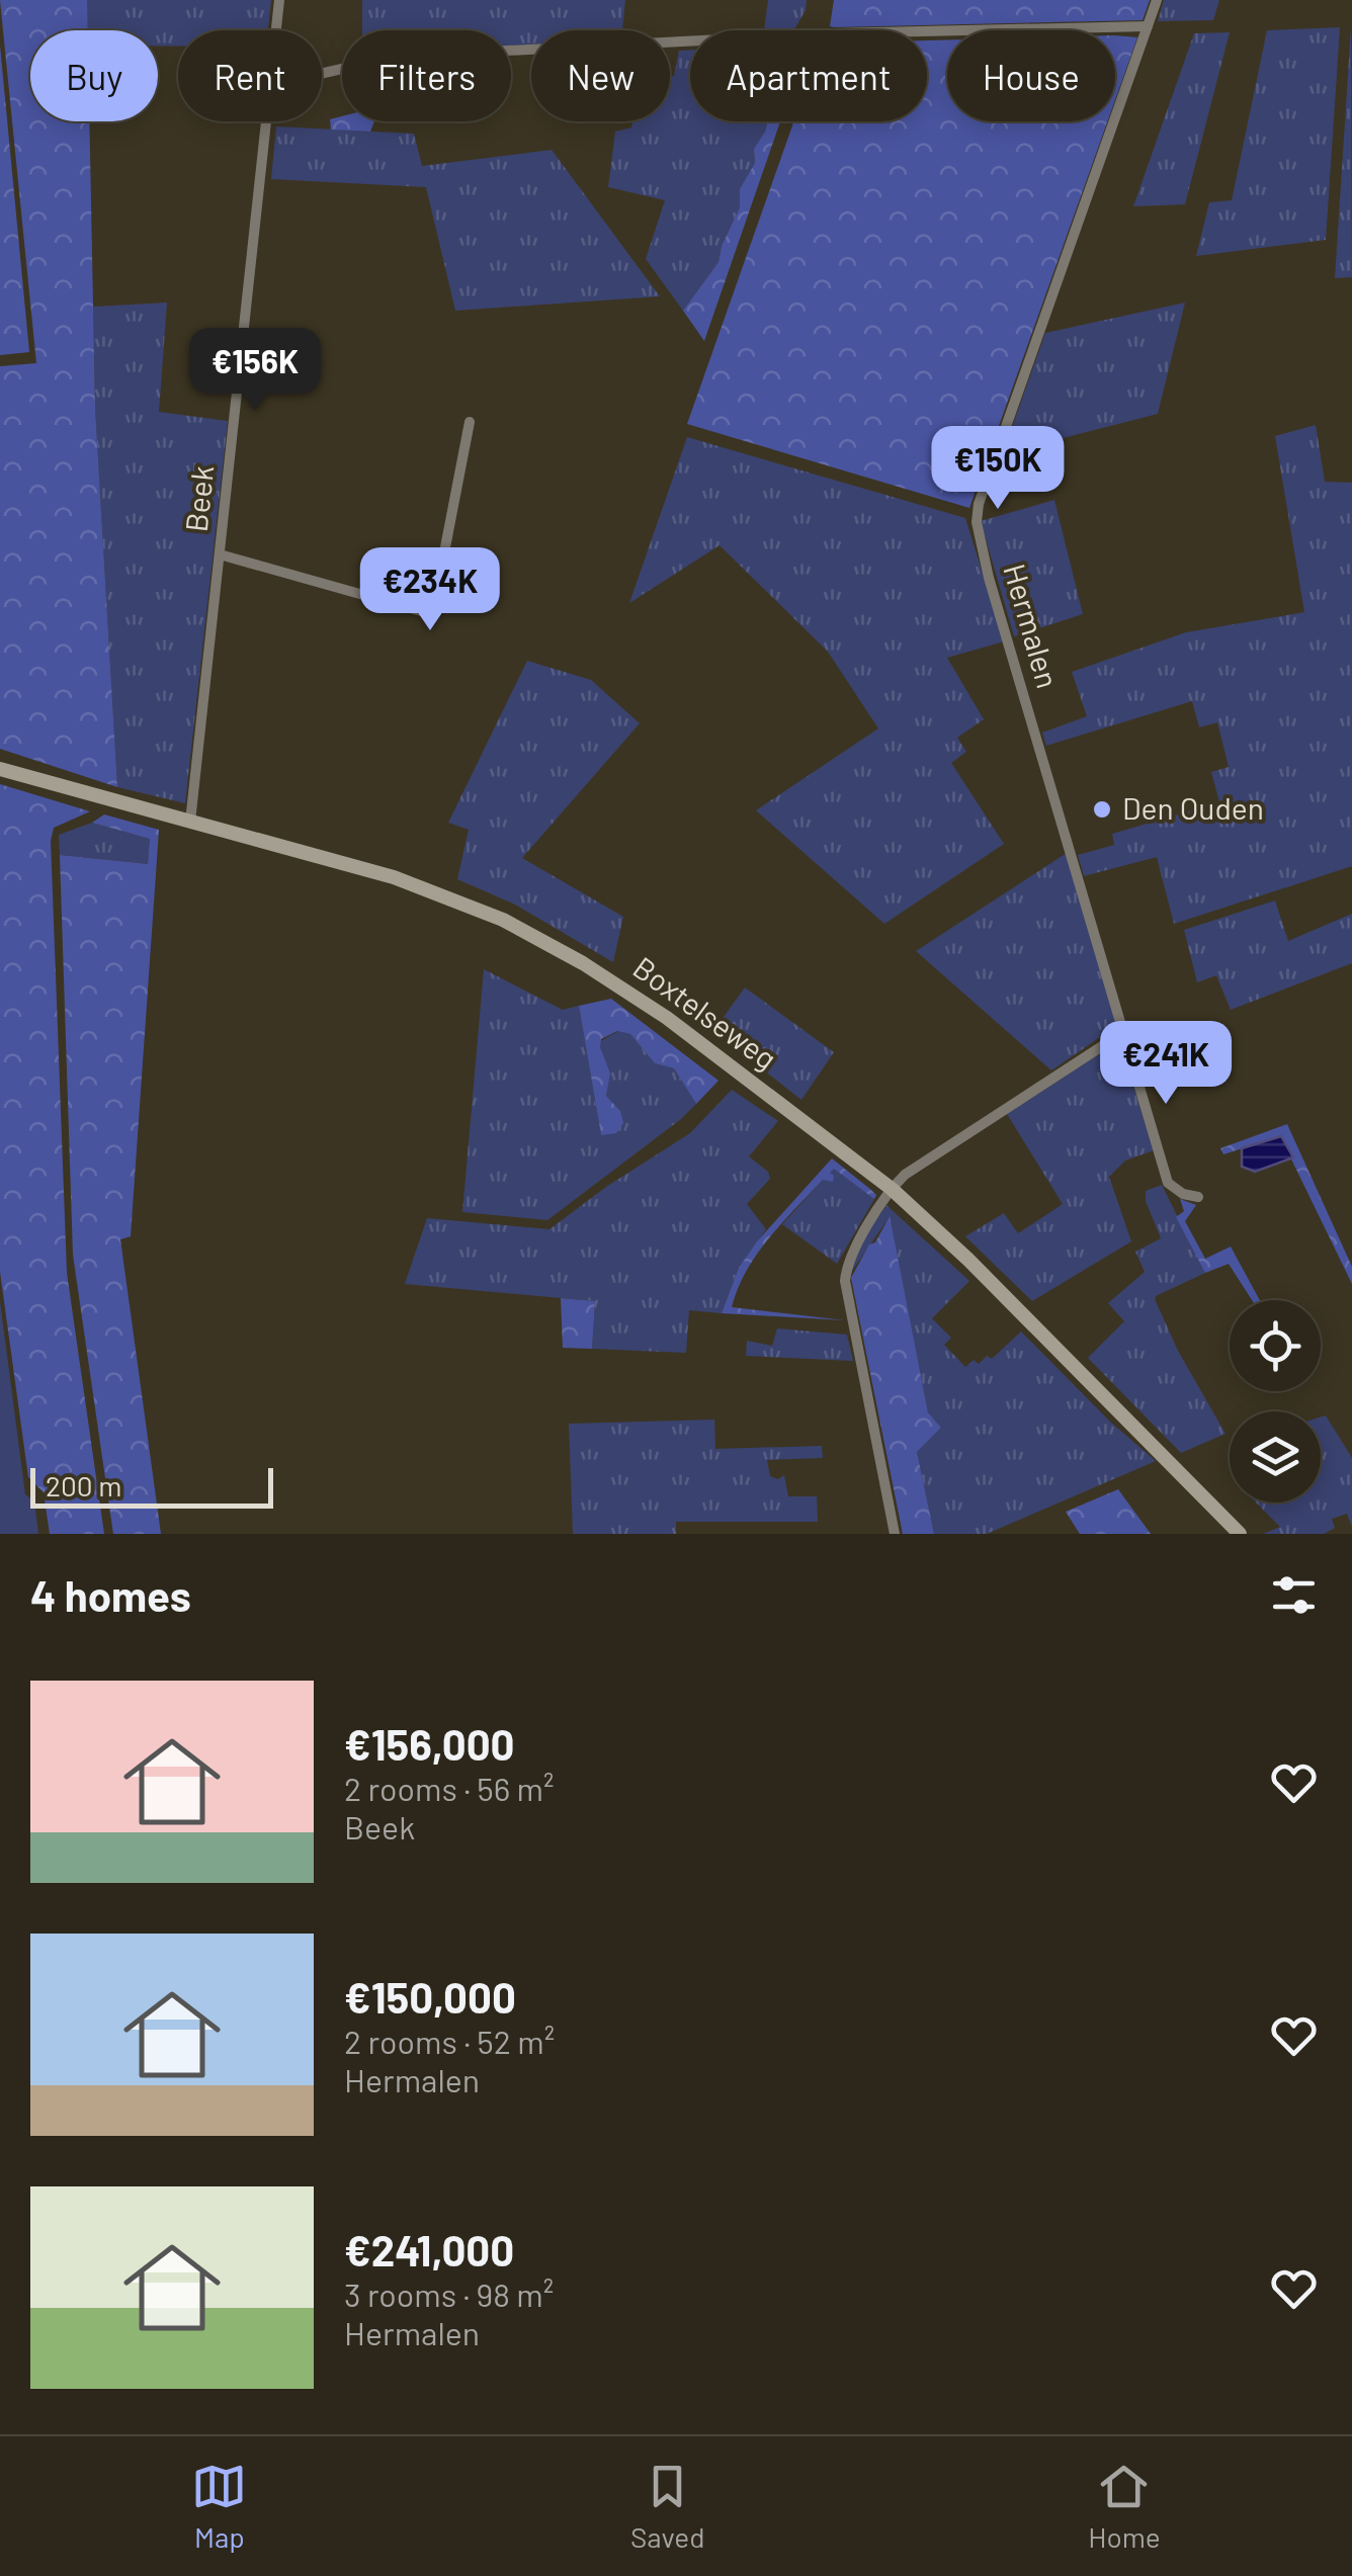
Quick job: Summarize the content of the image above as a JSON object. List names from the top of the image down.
{
  "streets": {
    "main road": ["Boxtelseweg"],
    "street": ["Beek", "Hermalen"]
  },
  "crossings": [
    ["Beek", "Boxtelseweg"]
  ],
  "places": ["Den Ouden"],
  "scale_bar": "200 m",
  "page": {
    "chip": [
      "Buy",
      "Rent",
      "Filters",
      "New",
      "Apartment",
      "House"
    ],
    "price": [
      "€156K",
      "€150K",
      "€234K",
      "€241K"
    ],
    "scale": "200 m",
    "heading": "4 homes",
    "list": [
      {
        "name": "€156,000",
        "note": "2 rooms · 56 m² · Beek"
      },
      {
        "name": "€150,000",
        "note": "2 rooms · 52 m² · Hermalen"
      },
      {
        "name": "€241,000",
        "note": "3 rooms · 98 m² · Hermalen"
      }
    ],
    "tabs": ["Map", "Saved", "Home"]
  }
}
